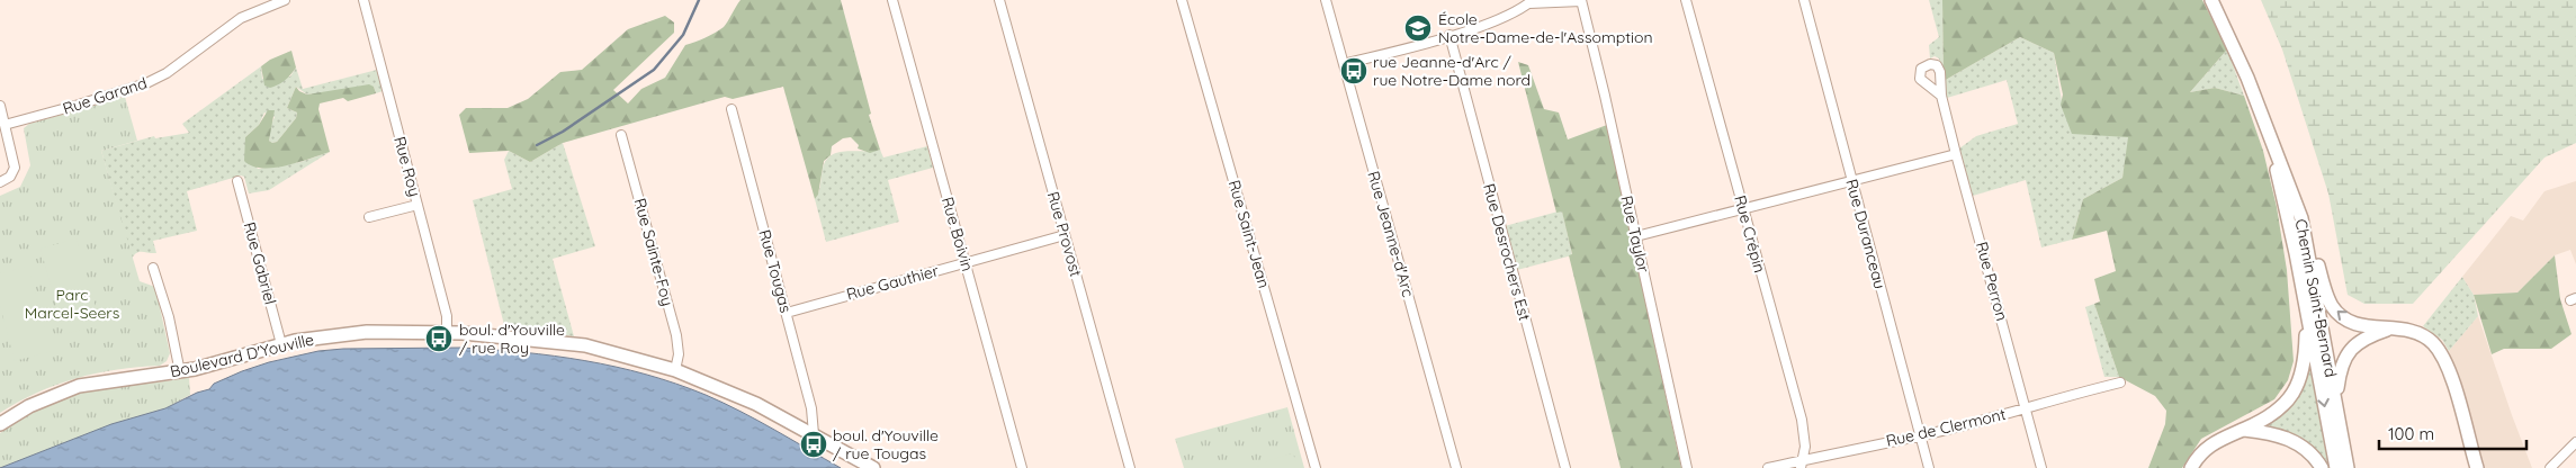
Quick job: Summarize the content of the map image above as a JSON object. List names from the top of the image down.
{
  "streets": {
    "street": [
      "Rue Garand",
      "Rue Roy",
      "Rue Boivin",
      "Rue Provost",
      "Rue Saint-Jean",
      "Rue Jeanne-d'Arc",
      "Rue Taylor",
      "Rue Crépin",
      "Rue Duranceau",
      "Rue Sainte-Foy",
      "Rue Desrochers Est",
      "Rue Gabriel",
      "Rue Tougas",
      "Rue Perron",
      "Rue Gauthier",
      "Chemin Saint-Bernard",
      "Boulevard D'Youville",
      "Rue de Clermont"
    ]
  },
  "crossings": [
    ["Rue Roy", "Boulevard D'Youville"],
    ["Rue Boivin", "Rue Gauthier"],
    ["Rue Provost", "Rue Gauthier"],
    ["Rue Crépin", "Rue de Clermont"],
    ["Rue Duranceau", "Rue de Clermont"],
    ["Rue Sainte-Foy", "Boulevard D'Youville"],
    ["Rue Gabriel", "Boulevard D'Youville"],
    ["Rue Tougas", "Rue Gauthier"],
    ["Rue Tougas", "Boulevard D'Youville"],
    ["Rue Perron", "Rue de Clermont"]
  ],
  "parks": ["Parc Marcel-Seers"],
  "places": {
    "school or university": ["École Notre-Dame-de-l'Assomption"],
    "bus stop": ["rue Jeanne-d'Arc / rue Notre-Dame nord", "boul. d'Youville / rue Roy", "boul. d'Youville / rue Tougas"]
  },
  "scale_bar": "100 m"
}
